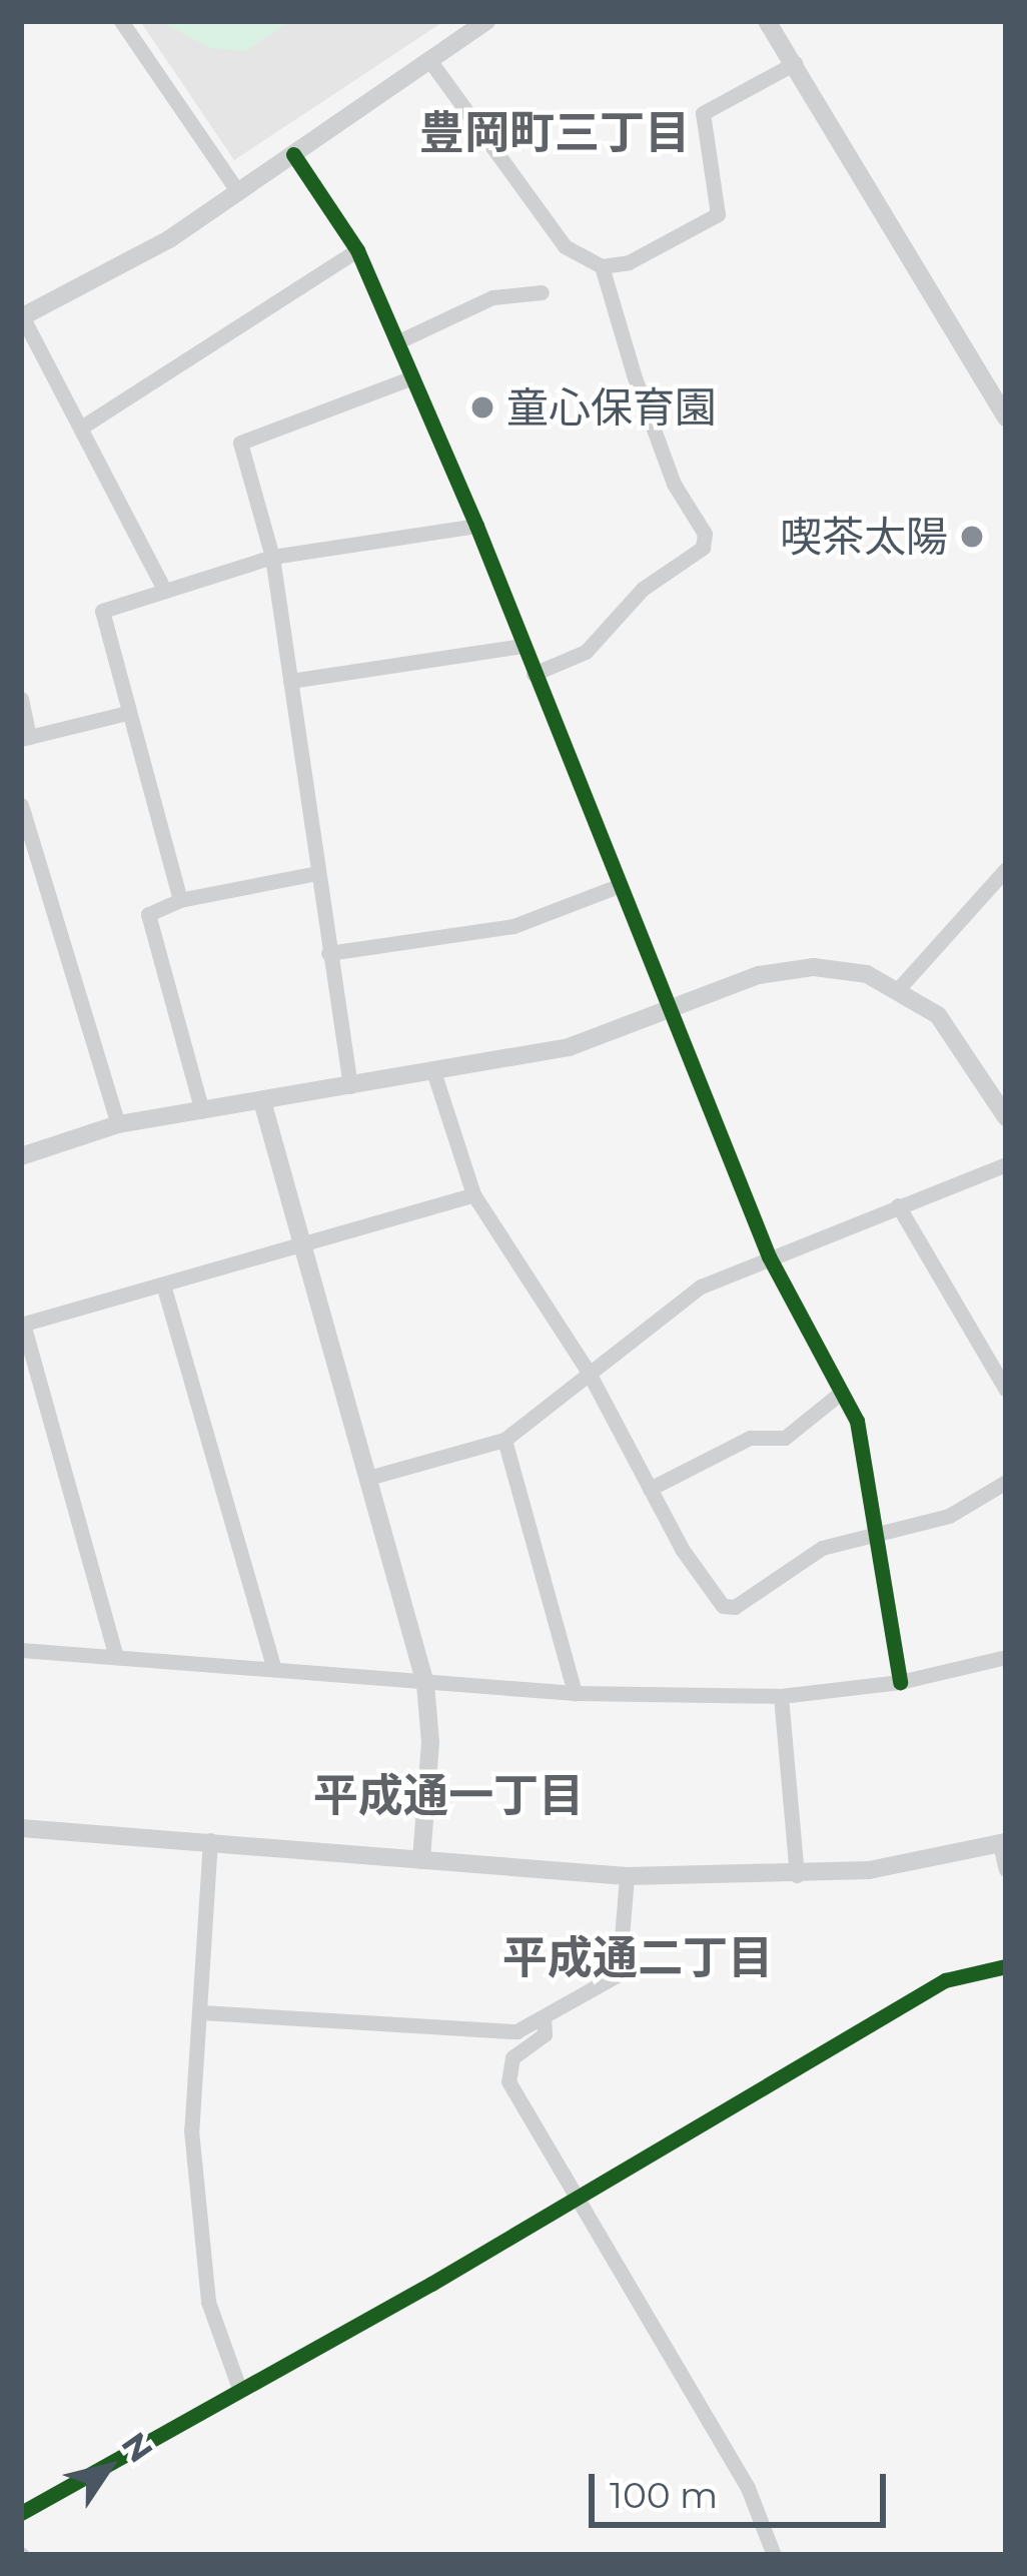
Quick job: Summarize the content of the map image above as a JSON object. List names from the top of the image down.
{
  "districts": ["豊岡町三丁目", "平成通一丁目", "平成通二丁目"],
  "places": ["童心保育園", "喫茶太陽"],
  "scale_bar": "100 m",
  "north": "top right"
}
